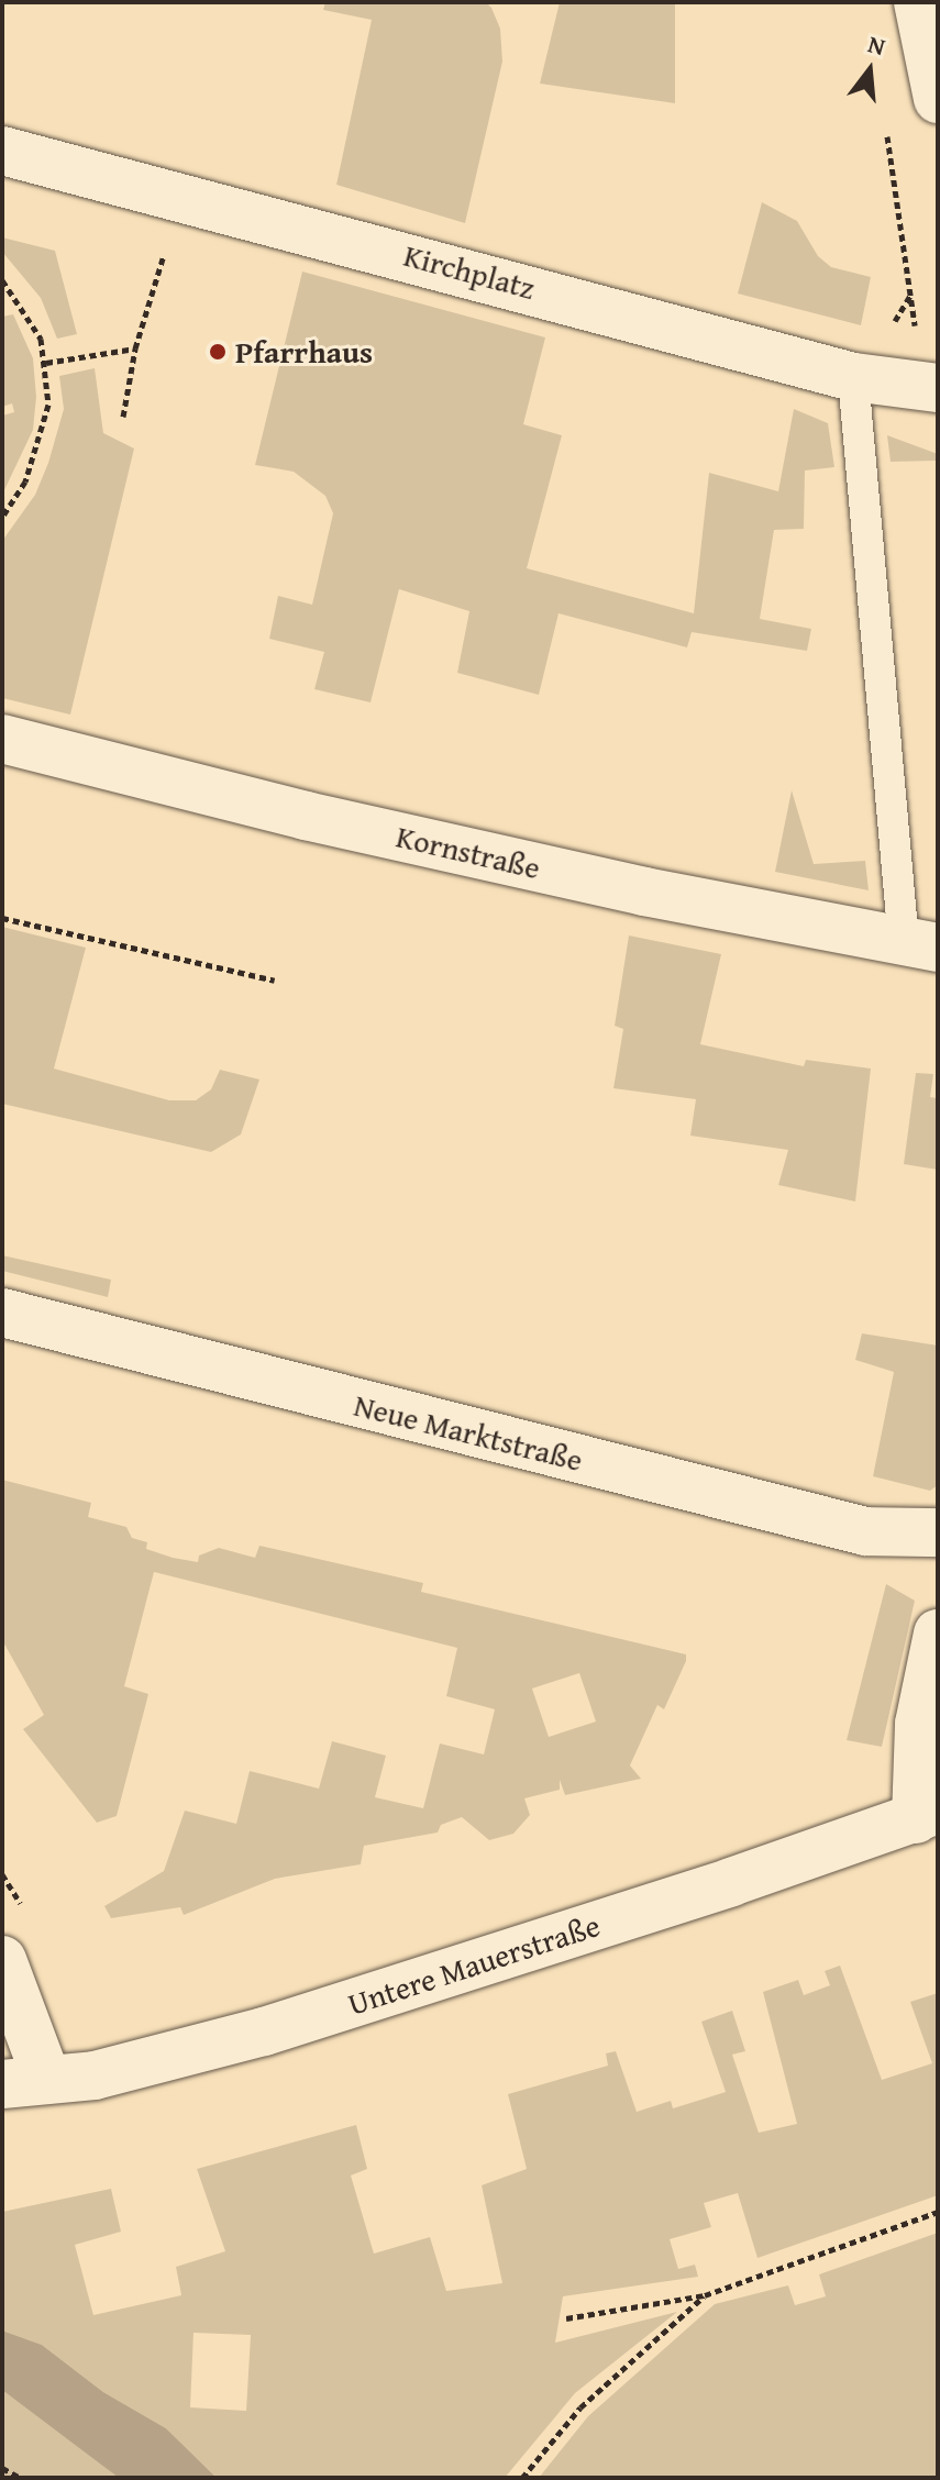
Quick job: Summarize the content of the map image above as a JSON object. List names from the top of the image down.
{
  "streets": {
    "street": [
      "Kirchplatz",
      "Kornstraße",
      "Neue Marktstraße",
      "Untere Mauerstraße"
    ]
  },
  "places": ["Pfarrhaus"],
  "north": "top"
}
